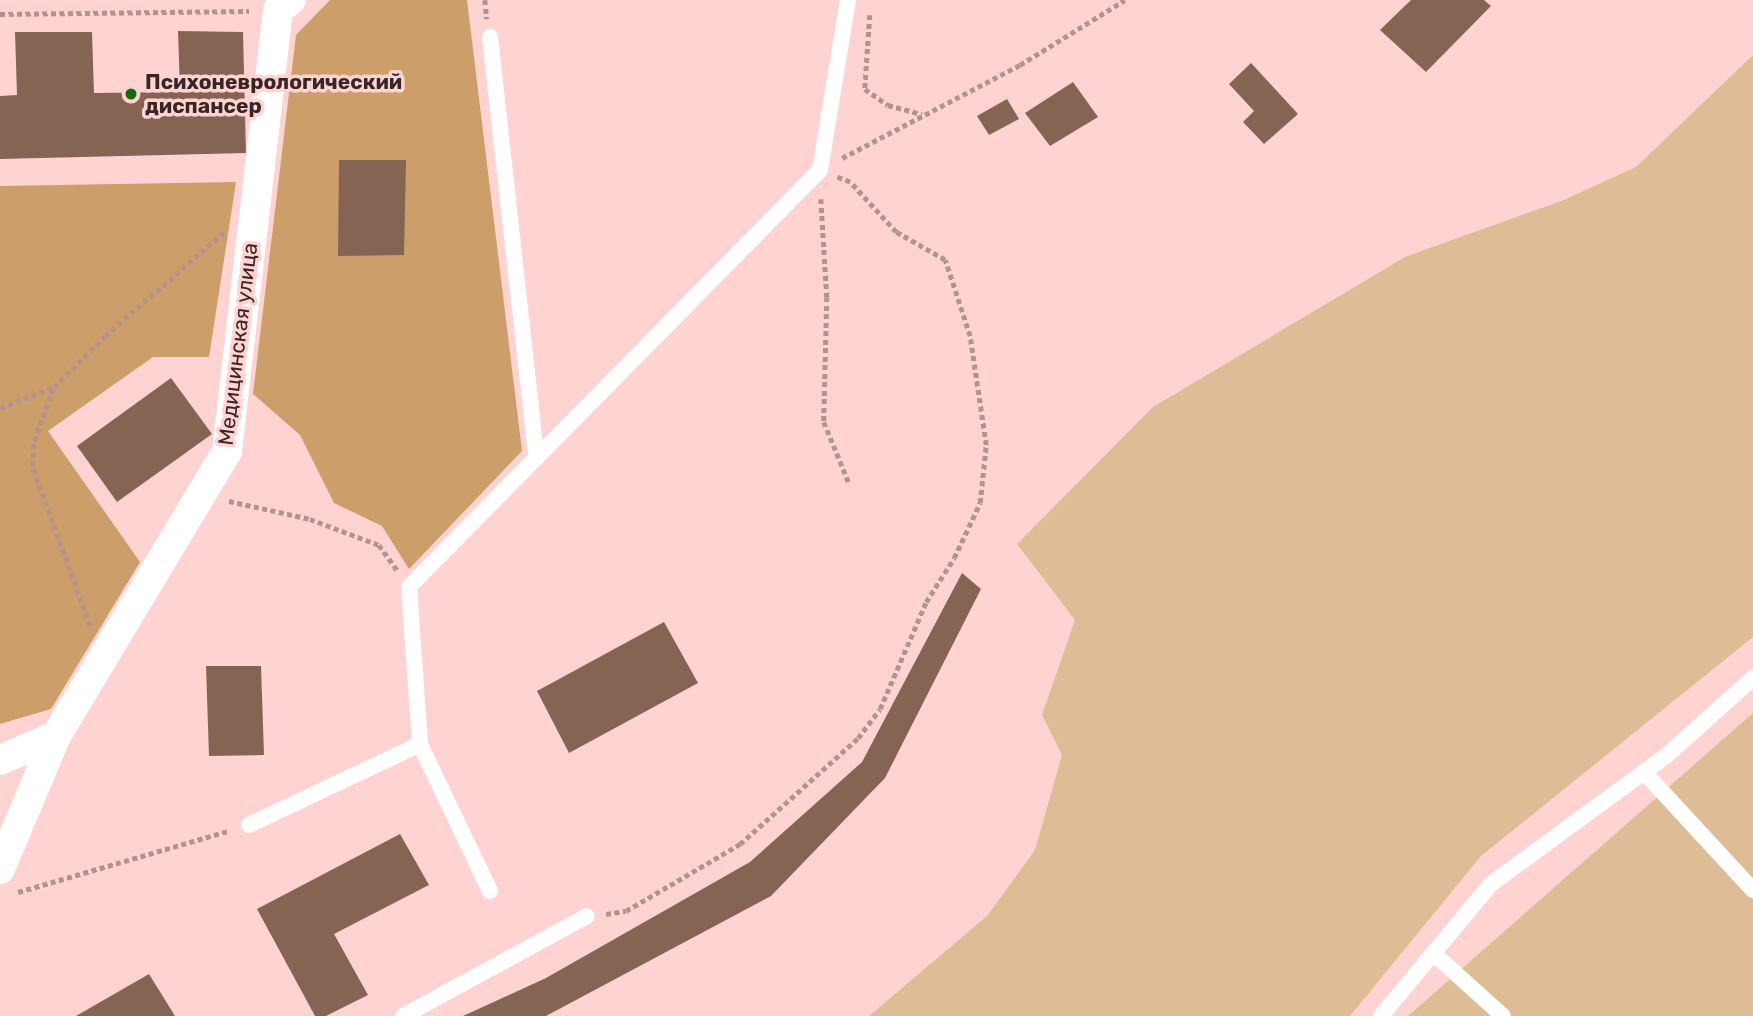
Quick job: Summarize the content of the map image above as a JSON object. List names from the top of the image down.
{
  "streets": {
    "street": ["Медицинская улица"]
  },
  "places": ["Психоневрологический диспансер"]
}
